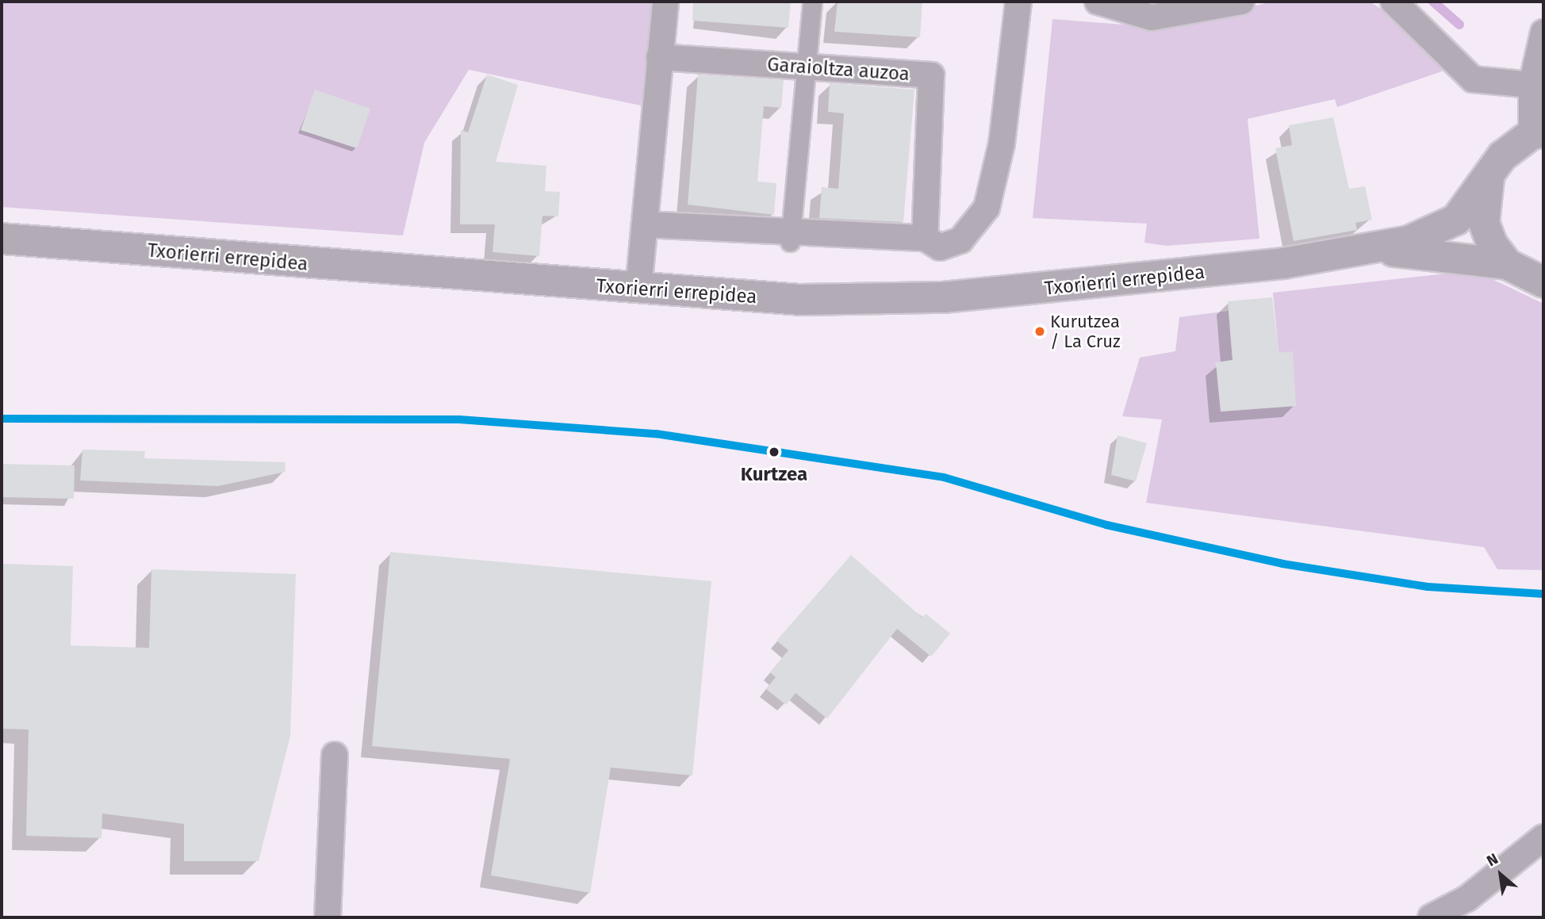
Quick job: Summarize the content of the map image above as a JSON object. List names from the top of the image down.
{
  "streets": {
    "street": ["Garaioltza auzoa", "Txorierri errepidea"]
  },
  "places": ["Kurutzea / La Cruz", "Kurtzea"],
  "north": "top left"
}
